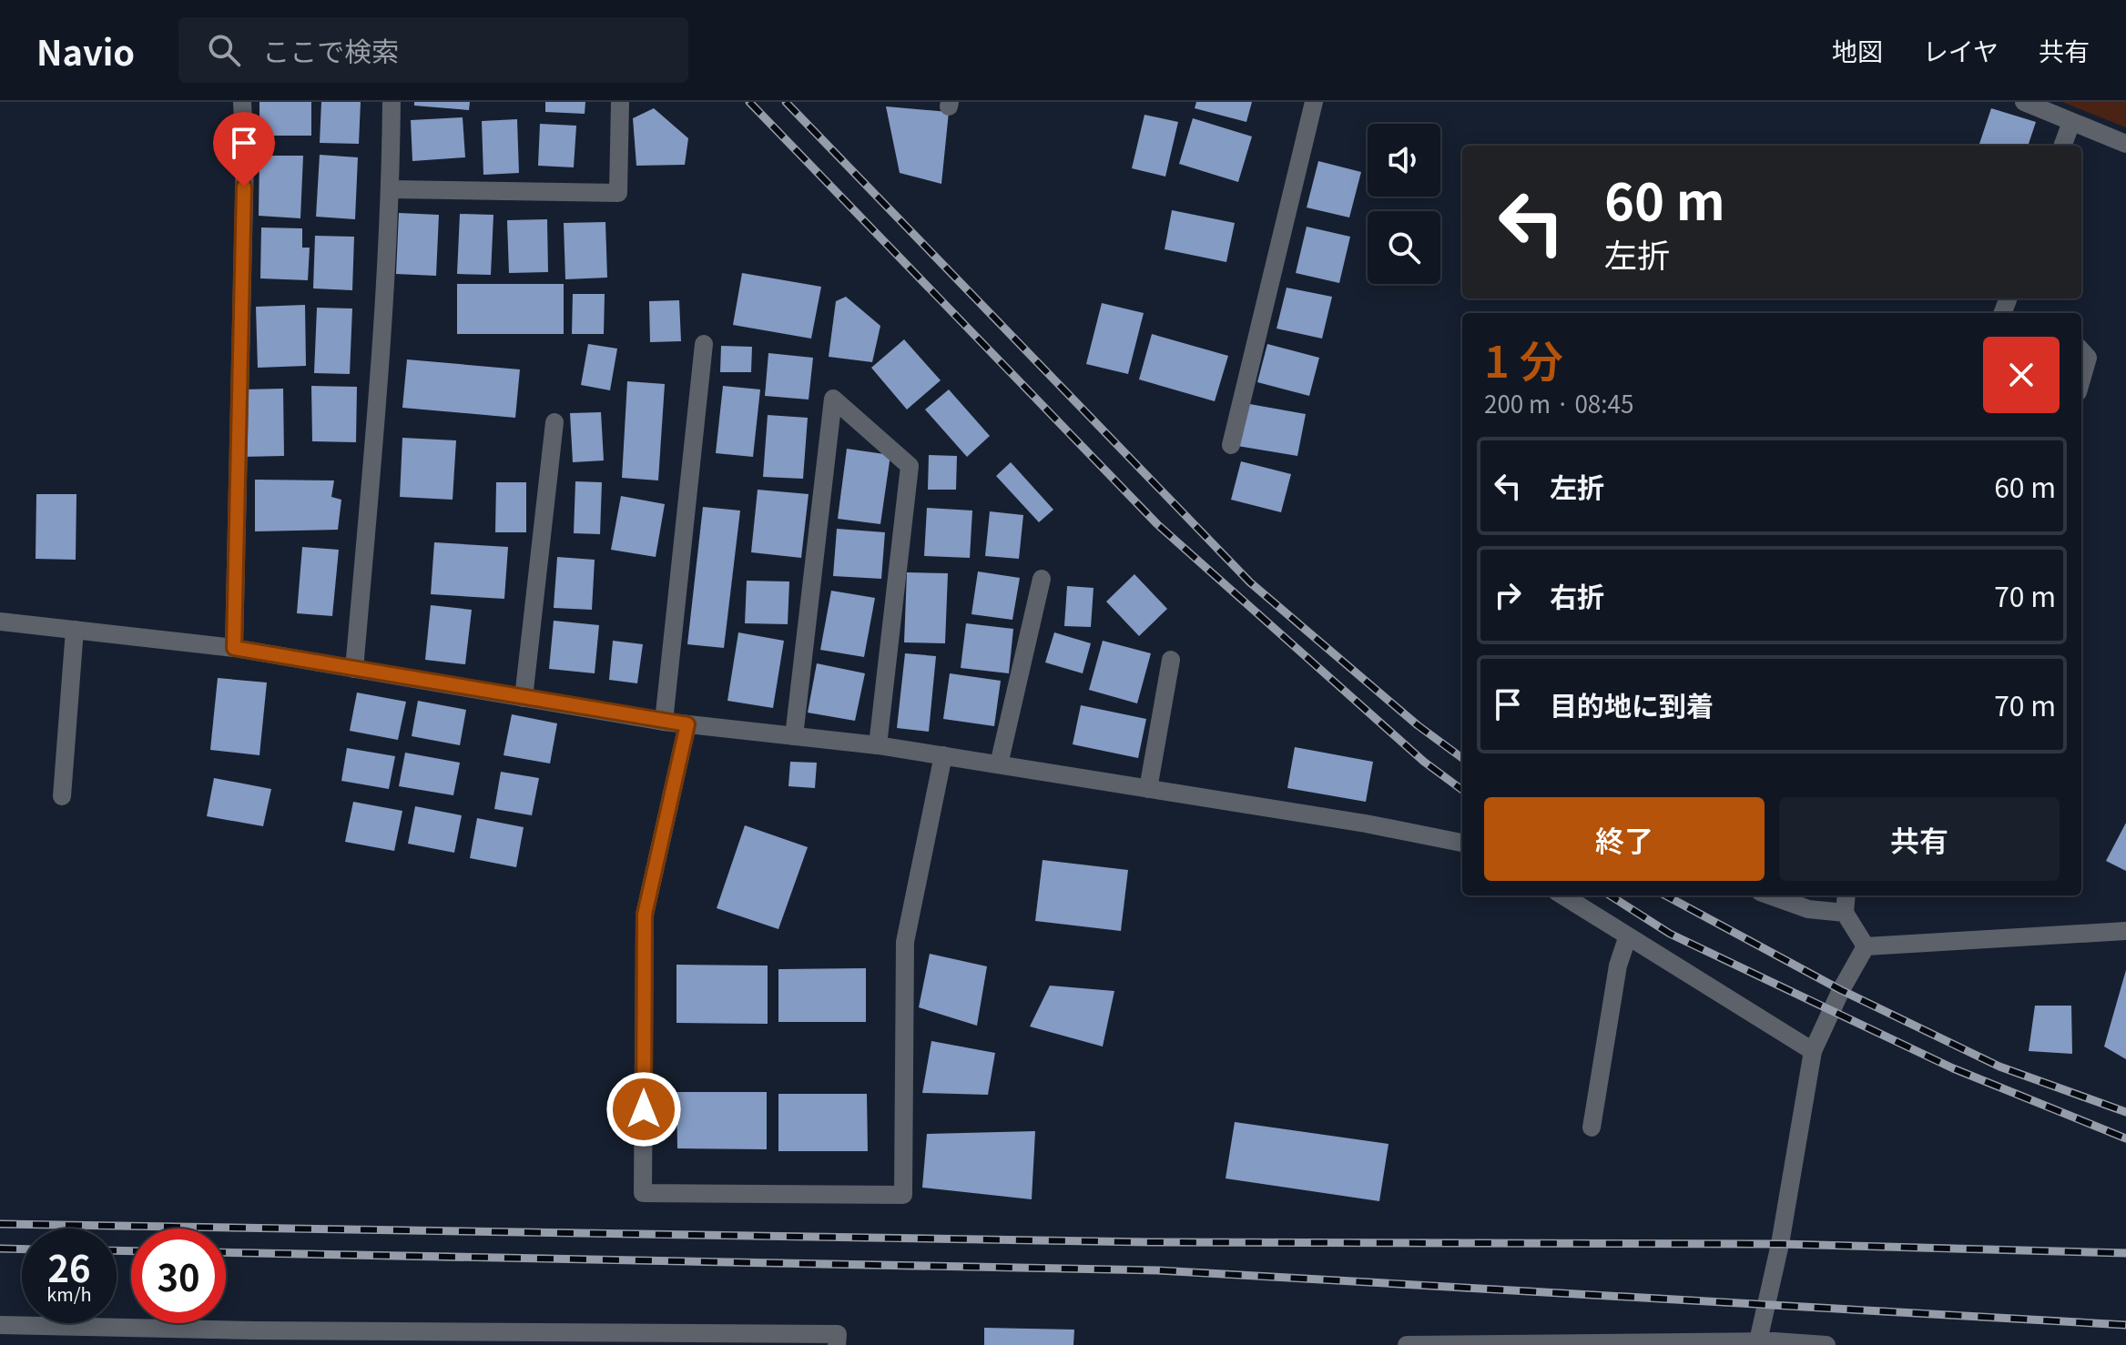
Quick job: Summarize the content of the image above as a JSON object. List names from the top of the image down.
{
  "page": {
    "header": "Navio",
    "search": "ここで検索",
    "nav": ["地図", "レイヤ", "共有"],
    "turn": ["60 m", "左折"],
    "heading": ["1 分", "200 m · 08:45"],
    "list": [
      {
        "name": "左折",
        "value": "60 m"
      },
      {
        "name": "右折",
        "value": "70 m"
      },
      {
        "name": "目的地に到着",
        "value": "70 m"
      }
    ],
    "buttons": ["終了", "共有"],
    "speed": "26 km/h",
    "limit": "30"
  }
}
